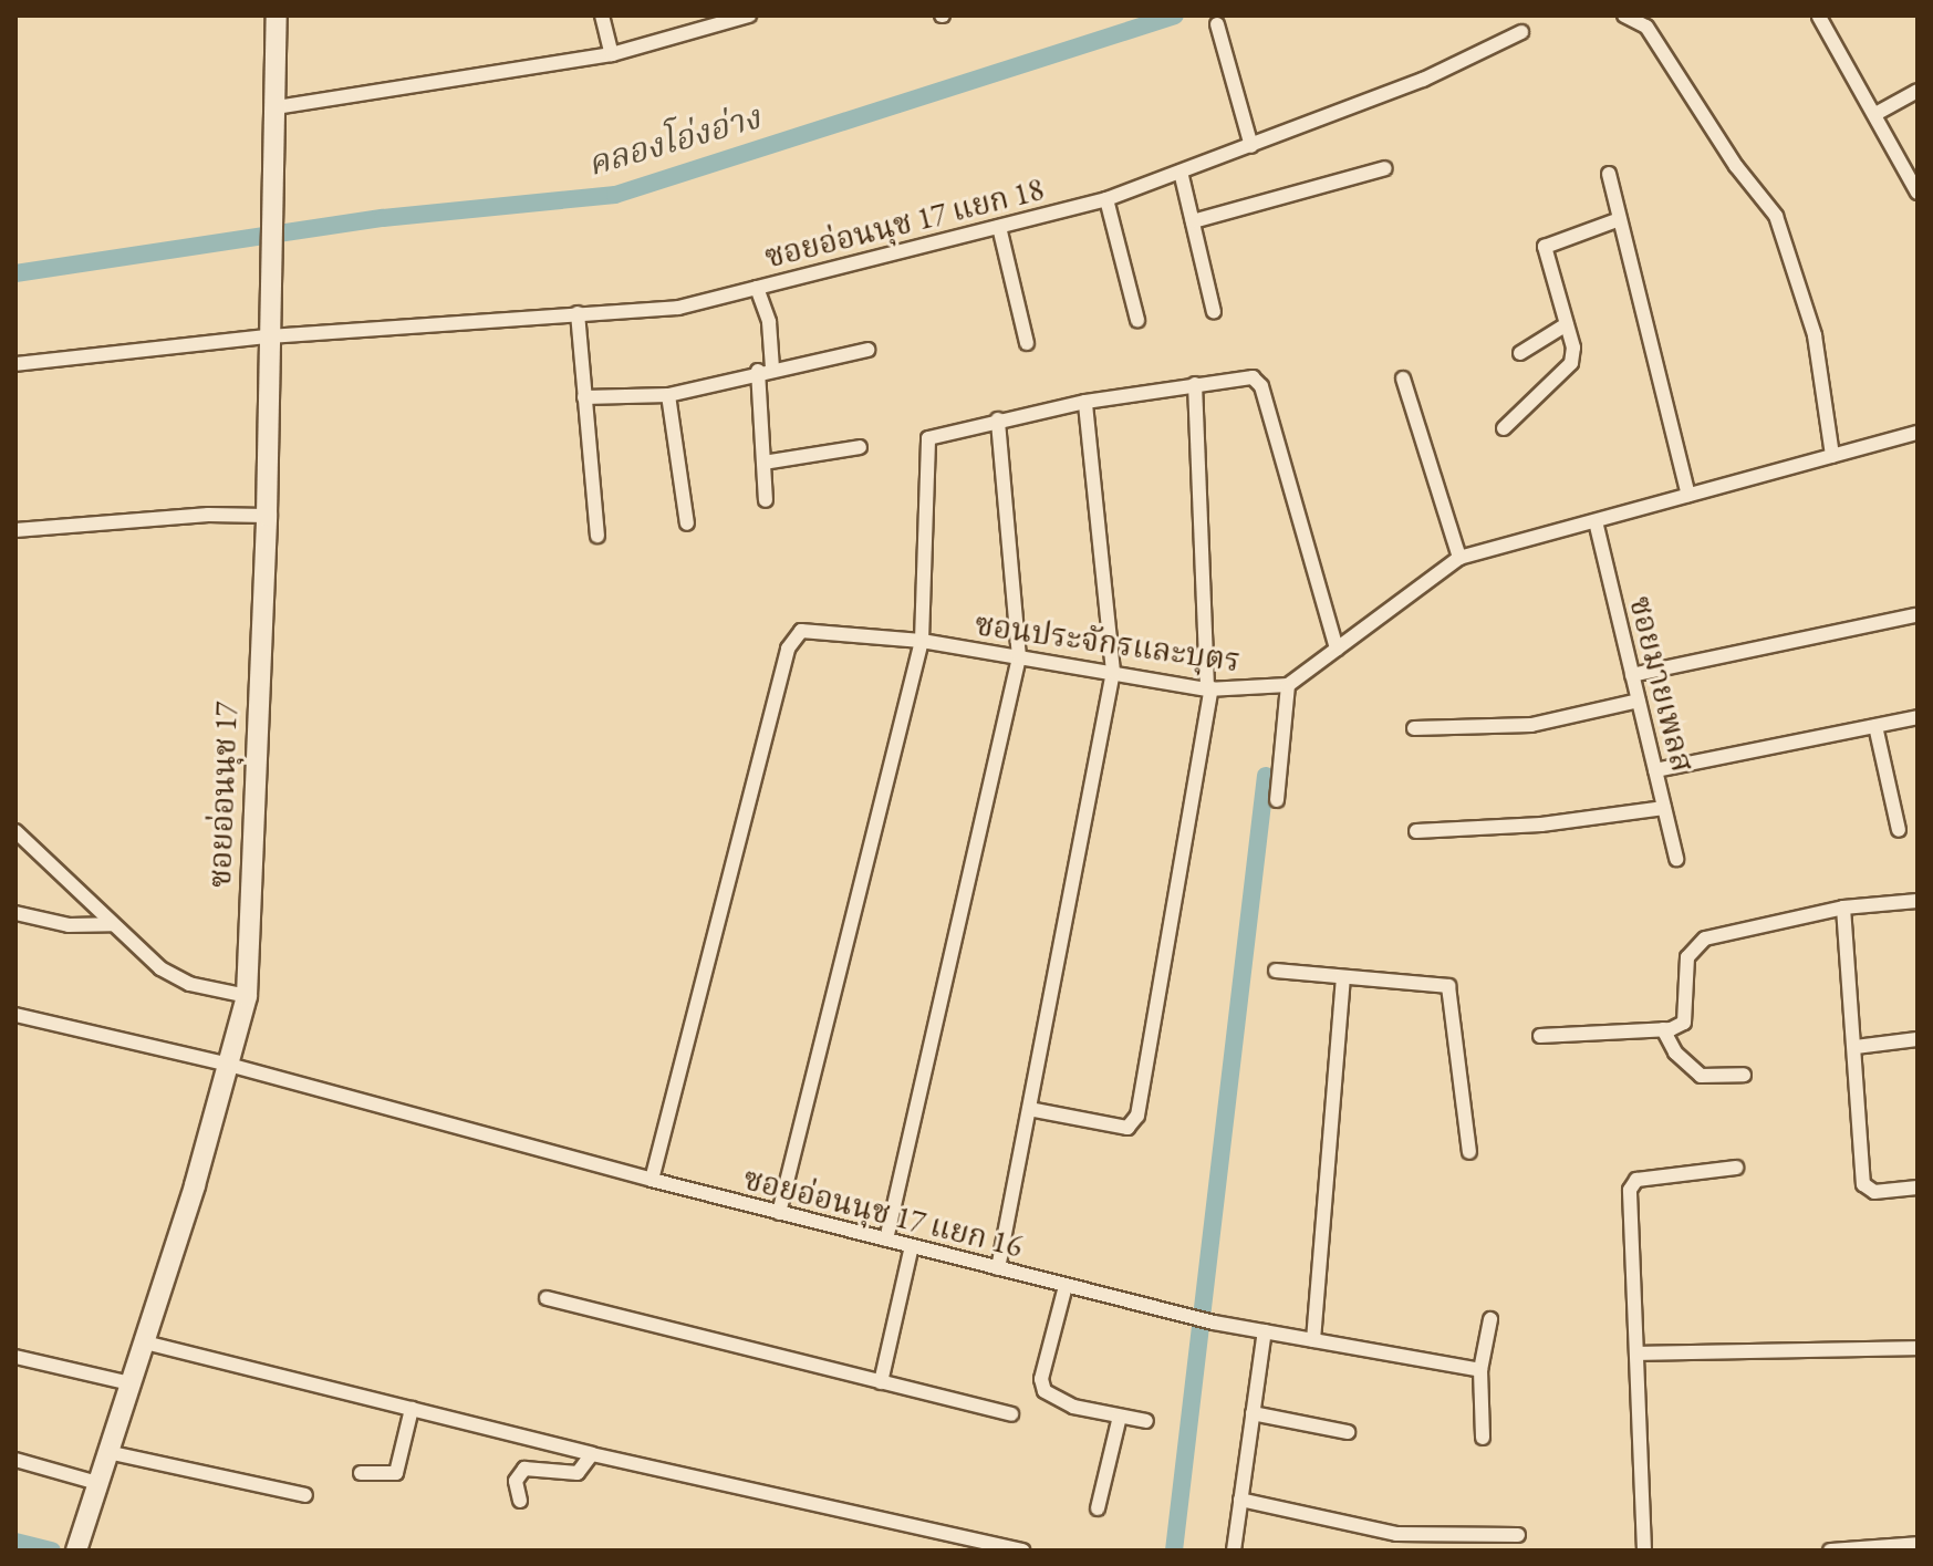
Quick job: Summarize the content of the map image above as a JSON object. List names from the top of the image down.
{
  "streets": {
    "street": [
      "ซอยอ่อนนุช 17 แยก 18",
      "ซอนประจักรและบุตร",
      "ซอยมายเพลส",
      "ซอยอ่อนนุช 17",
      "ซอยอ่อนนุช 17 แยก 16"
    ]
  },
  "crossings": [
    ["ซอยอ่อนนุช 17 แยก 18", "ซอยอ่อนนุช 17"],
    ["ซอนประจักรและบุตร", "ซอยอ่อนนุช 17 แยก 16"],
    ["ซอยอ่อนนุช 17", "ซอยอ่อนนุช 17 แยก 16"]
  ],
  "water": ["คลองโอ่งอ่าง"]
}
